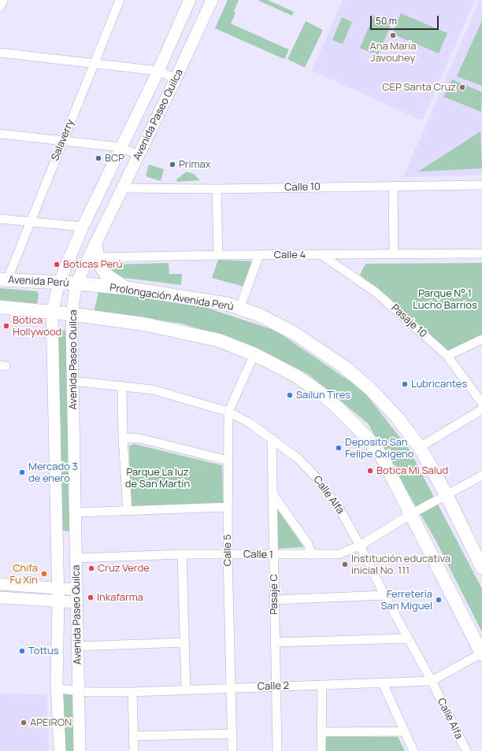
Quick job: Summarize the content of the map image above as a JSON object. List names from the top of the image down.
{
  "streets": {
    "main road": ["Avenida Paseo Quilca", "Avenida Perú", "Prolongación Avenida Perú"],
    "street": [
      "Salaverry",
      "Calle 10",
      "Calle 4",
      "Pasaje 10",
      "Calle Alfa",
      "Calle 5",
      "Calle 1",
      "Pasaje C",
      "Calle 2"
    ]
  },
  "crossings": [
    ["Avenida Paseo Quilca", "Calle 10"],
    ["Avenida Paseo Quilca", "Avenida Perú"],
    ["Avenida Paseo Quilca", "Prolongación Avenida Perú"],
    ["Avenida Paseo Quilca", "Calle Alfa"],
    ["Avenida Paseo Quilca", "Calle 1"],
    ["Avenida Paseo Quilca", "Calle 2"],
    ["Salaverry", "Avenida Perú"],
    ["Calle 4", "Pasaje 10"],
    ["Avenida Perú", "Prolongación Avenida Perú"],
    ["Prolongación Avenida Perú", "Calle 1"],
    ["Calle Alfa", "Calle 5"],
    ["Calle Alfa", "Calle 1"],
    ["Calle Alfa", "Pasaje C"],
    ["Calle Alfa", "Calle 2"],
    ["Calle 5", "Calle 1"],
    ["Calle 5", "Calle 2"],
    ["Calle 1", "Pasaje C"],
    ["Pasaje C", "Calle 2"]
  ],
  "parks": ["Parque N° 1 Lucho Barrios", "Parque La luz de San Martín"],
  "places": [
    "Ana María Javouhey",
    "CEP Santa Cruz",
    "BCP",
    "Primax",
    "Boticas Perú",
    "Botica Hollywood",
    "Lubricantes",
    "Sailun Tires",
    "Deposito San Felipe Oxigeno",
    "Botica Mi Salud",
    "Mercado 3 de enero",
    "Institución educativa inicial No. 111",
    "Cruz Verde",
    "Chifa Fu Xin",
    "Inkafarma",
    "Ferretería San Miguel",
    "Tottus",
    "APEIRON"
  ],
  "scale_bar": "50 m"
}
